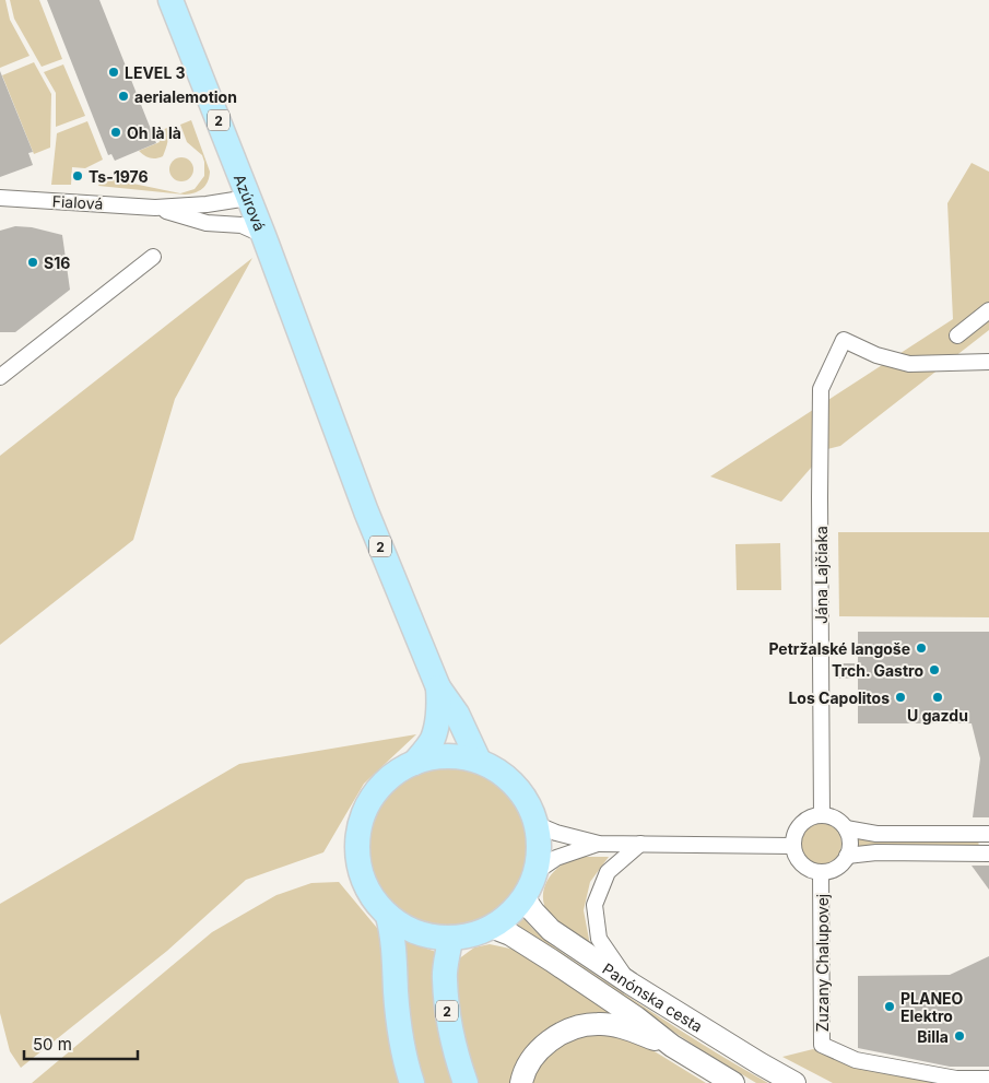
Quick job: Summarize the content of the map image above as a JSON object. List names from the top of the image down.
{
  "streets": {
    "main road": ["2", "Azúrová", "Panónska cesta"],
    "street": ["Fialová", "Jána Lajčiaka", "Zuzany Chalupovej"]
  },
  "crossings": [
    ["2", "Azúrová"],
    ["2", "Panónska cesta"],
    ["Fialová", "Azúrová"],
    ["Jána Lajčiaka", "Zuzany Chalupovej"]
  ],
  "places": [
    "LEVEL 3",
    "aerialemotion",
    "Oh là là",
    "Ts-1976",
    "S16",
    "Petržalské langoše",
    "Trch. Gastro",
    "Los Capolitos",
    "U gazdu",
    "PLANEO Elektro",
    "Billa"
  ],
  "scale_bar": "50 m"
}
